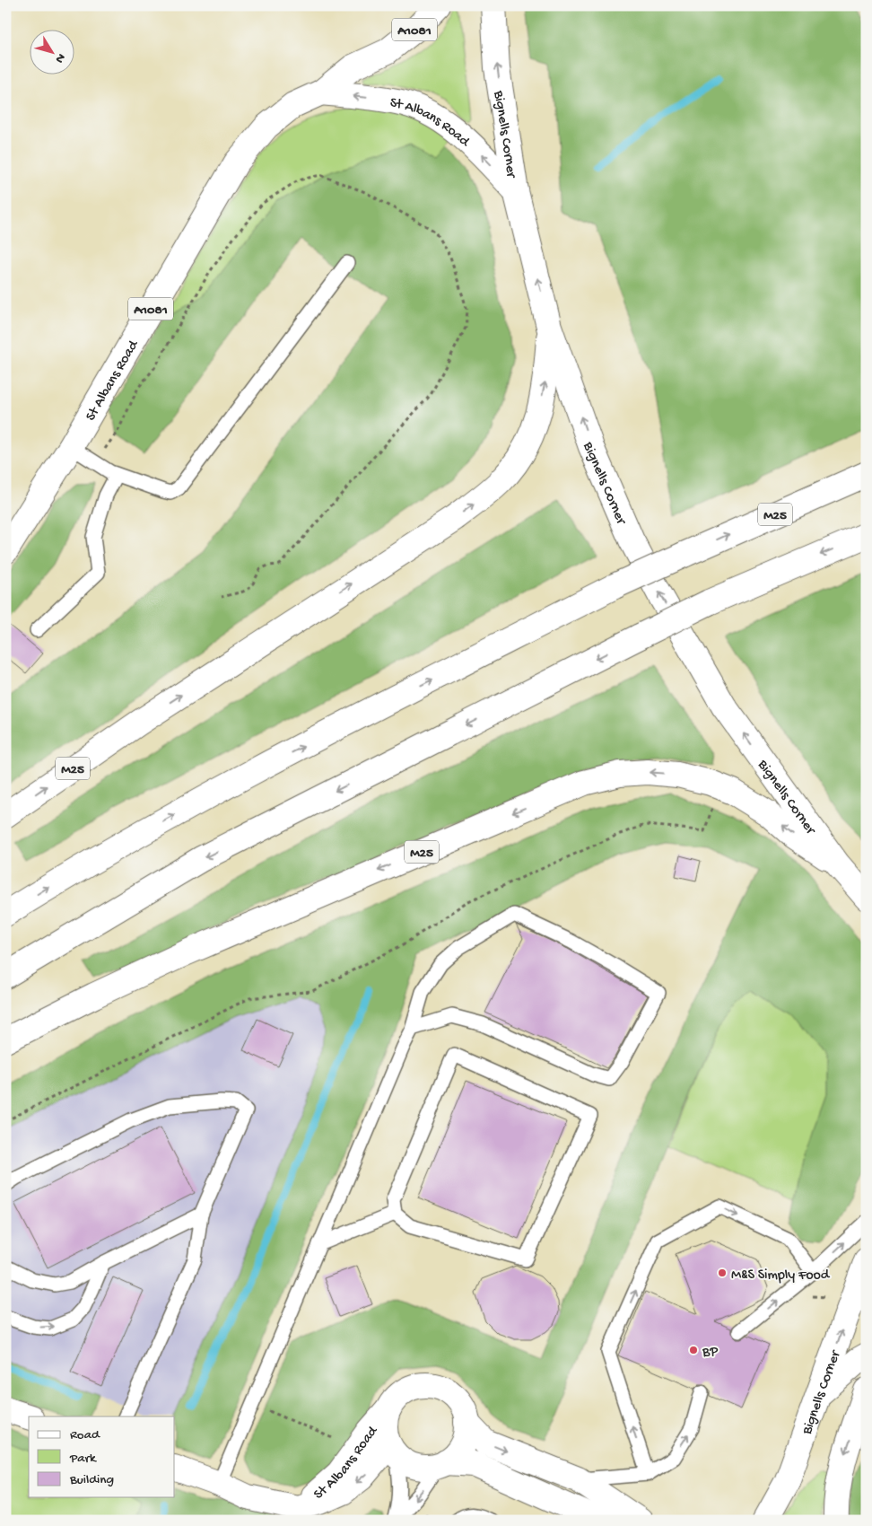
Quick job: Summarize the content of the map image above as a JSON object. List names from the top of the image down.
{
  "streets": {
    "main road": [
      "A1081",
      "St Albans Road",
      "Bignells Corner",
      "M25"
    ]
  },
  "crossings": [
    ["St Albans Road", "Bignells Corner"],
    ["Bignells Corner", "M25"]
  ],
  "one_way": ["Bignells Corner"],
  "places": ["M&S Simply Food", "BP"],
  "legend": ["Road", "Park", "Building"],
  "north": "bottom right"
}
